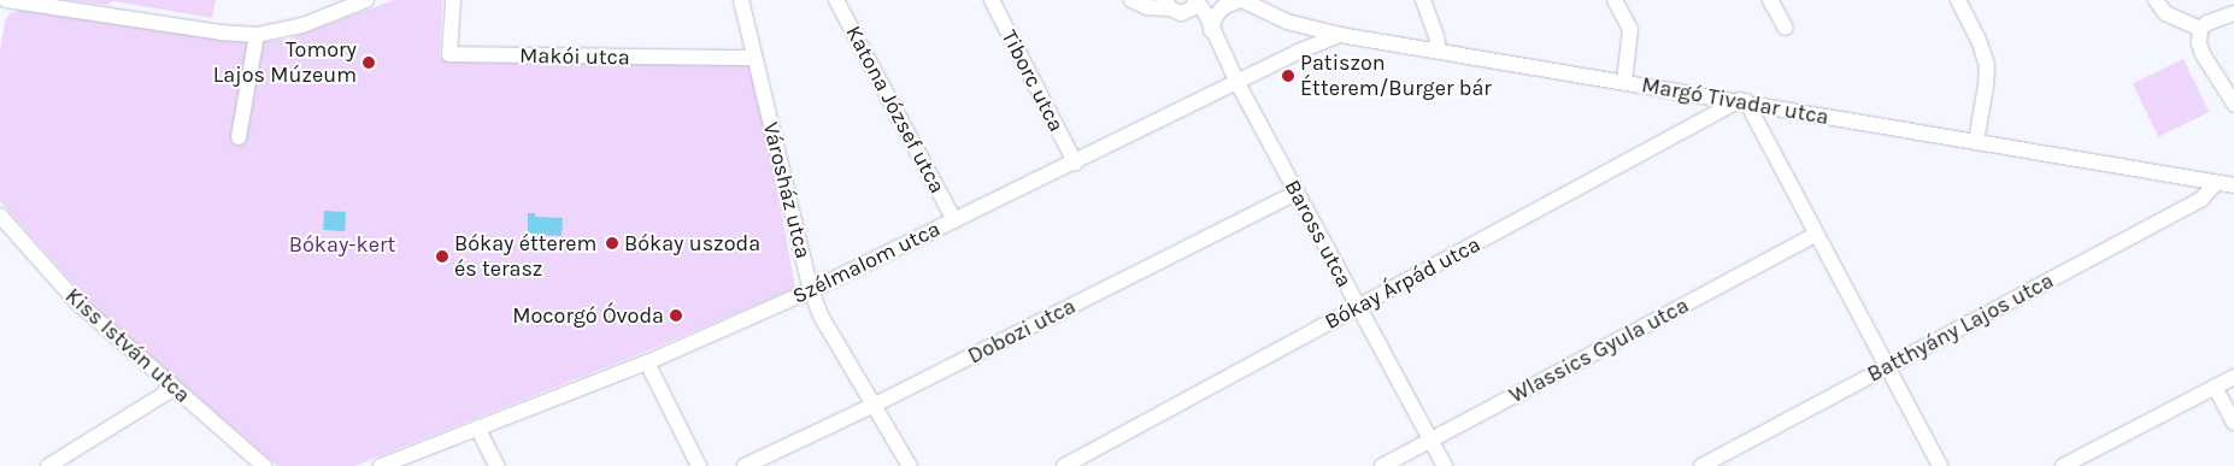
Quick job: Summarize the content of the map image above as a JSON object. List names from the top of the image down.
{
  "streets": {
    "street": [
      "Makói utca",
      "Tiborc utca",
      "Margó Tivadar utca",
      "Katona József utca",
      "Városház utca",
      "Baross utca",
      "Szélmalom utca",
      "Bókay Árpád utca",
      "Batthyány Lajos utca",
      "Dobozi utca",
      "Kiss István utca",
      "Wlassics Gyula utca"
    ]
  },
  "crossings": [
    ["Makói utca", "Városház utca"],
    ["Tiborc utca", "Szélmalom utca"],
    ["Margó Tivadar utca", "Szélmalom utca"],
    ["Margó Tivadar utca", "Bókay Árpád utca"],
    ["Margó Tivadar utca", "Batthyány Lajos utca"],
    ["Katona József utca", "Szélmalom utca"],
    ["Városház utca", "Szélmalom utca"],
    ["Városház utca", "Dobozi utca"],
    ["Baross utca", "Szélmalom utca"],
    ["Baross utca", "Bókay Árpád utca"],
    ["Baross utca", "Dobozi utca"],
    ["Baross utca", "Wlassics Gyula utca"]
  ],
  "parks": ["Bókay-kert"],
  "places": [
    "Tomory Lajos Múzeum",
    "Patiszon Étterem/Burger bár",
    "Bókay uszoda",
    "Bókay étterem és terasz",
    "Mocorgó Óvoda"
  ]
}
